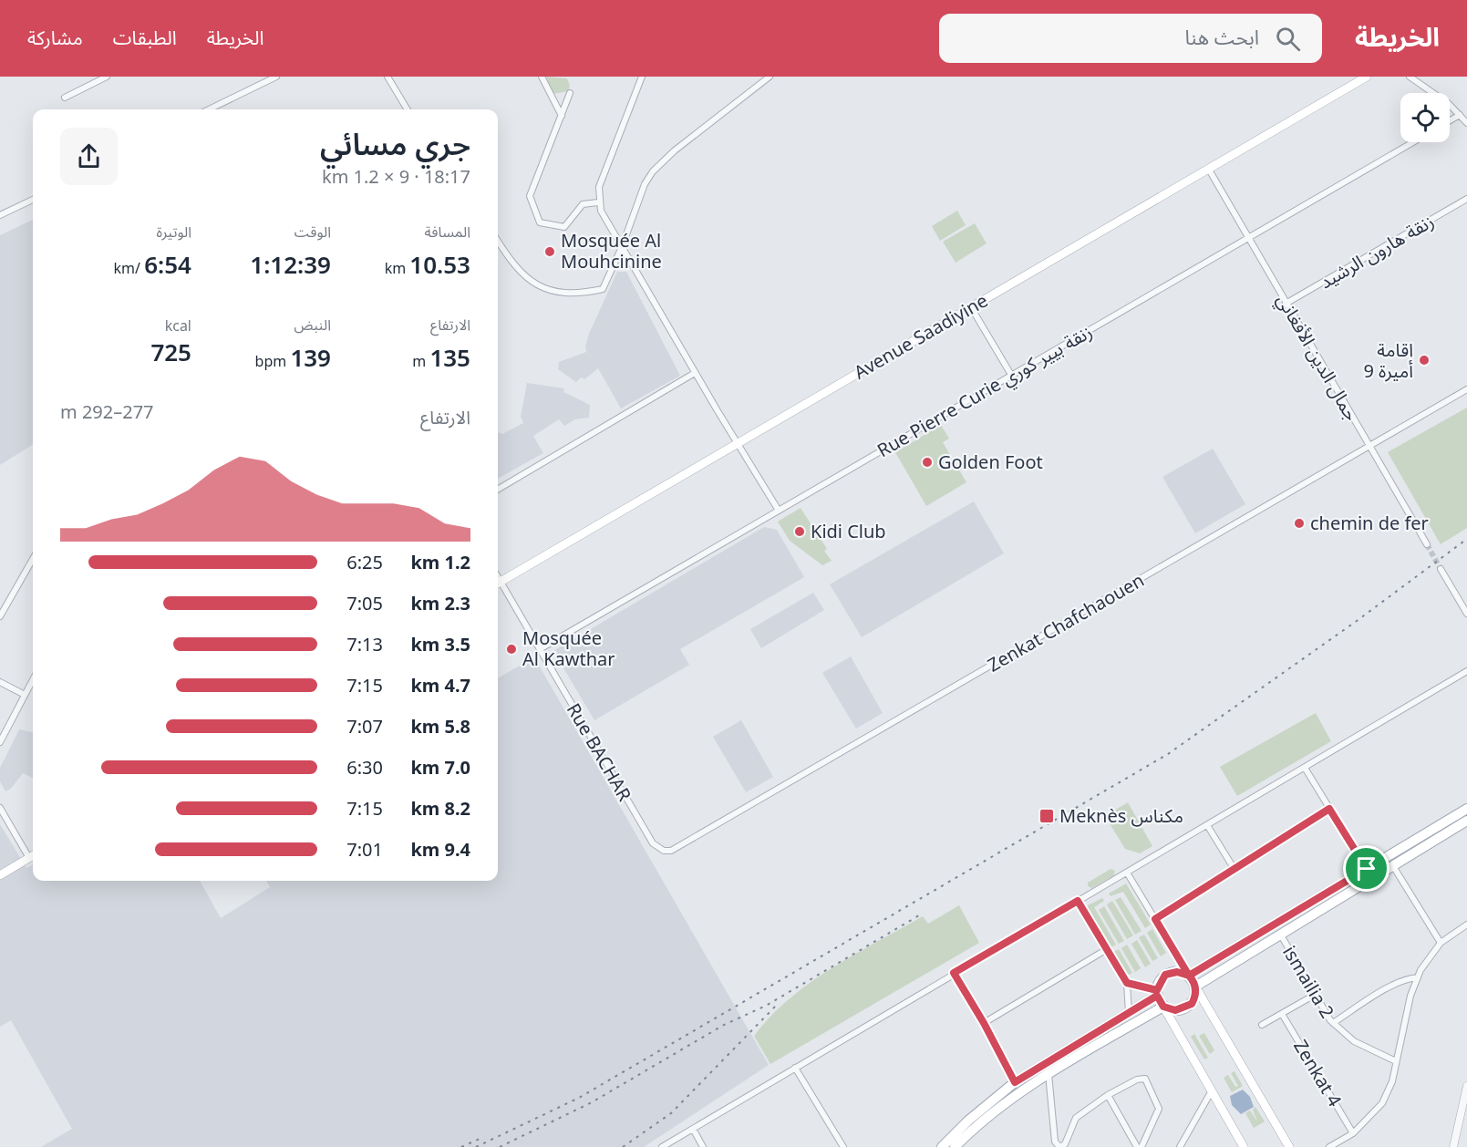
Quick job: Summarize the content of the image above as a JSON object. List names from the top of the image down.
{
  "streets": {
    "main road": ["Avenue Saadiyine"],
    "street": [
      "زنقة هارون الرشيد",
      "جمال الدين الأفغاني",
      "Rue Pierre Curie زنقة بيير كوري",
      "Zenkat Chafchaouen",
      "Rue BACHAR",
      "ismailia 2",
      "Zenkat 4"
    ]
  },
  "crossings": [
    ["زنقة هارون الرشيد", "جمال الدين الأفغاني"],
    ["Avenue Saadiyine", "جمال الدين الأفغاني"],
    ["جمال الدين الأفغاني", "Rue Pierre Curie زنقة بيير كوري"],
    ["جمال الدين الأفغاني", "Zenkat Chafchaouen"],
    ["Rue Pierre Curie زنقة بيير كوري", "Rue BACHAR"],
    ["Zenkat Chafchaouen", "Rue BACHAR"]
  ],
  "places": {
    "other": [
      "Mosquée Al Mouhcinine",
      "اقامة أميرة 9",
      "Golden Foot",
      "chemin de fer",
      "Kidi Club",
      "Mosquée Al Kawthar"
    ],
    "transit": ["Meknès مكناس"]
  },
  "page": {
    "header": "الخريطة",
    "search": "ابحث هنا",
    "nav": ["الخريطة", "الطبقات", "مشاركة"],
    "heading": ["جري مسائي", "18:17 · 9 × 1.2 km"],
    "stats": [
      ["المسافة", "10.53 km"],
      ["الوقت", "1:12:39"],
      ["الوتيرة", "6:54 /km"],
      ["الارتفاع", "135 m"],
      ["النبض", "139 bpm"],
      ["kcal", "725"]
    ],
    "chart": ["الارتفاع", "277–292 m"],
    "list": [
      {
        "name": "1.2 km",
        "note": "6:25"
      },
      {
        "name": "2.3 km",
        "note": "7:05"
      },
      {
        "name": "3.5 km",
        "note": "7:13"
      },
      {
        "name": "4.7 km",
        "note": "7:15"
      },
      {
        "name": "5.8 km",
        "note": "7:07"
      },
      {
        "name": "7.0 km",
        "note": "6:30"
      },
      {
        "name": "8.2 km",
        "note": "7:15"
      },
      {
        "name": "9.4 km",
        "note": "7:01"
      }
    ]
  }
}
